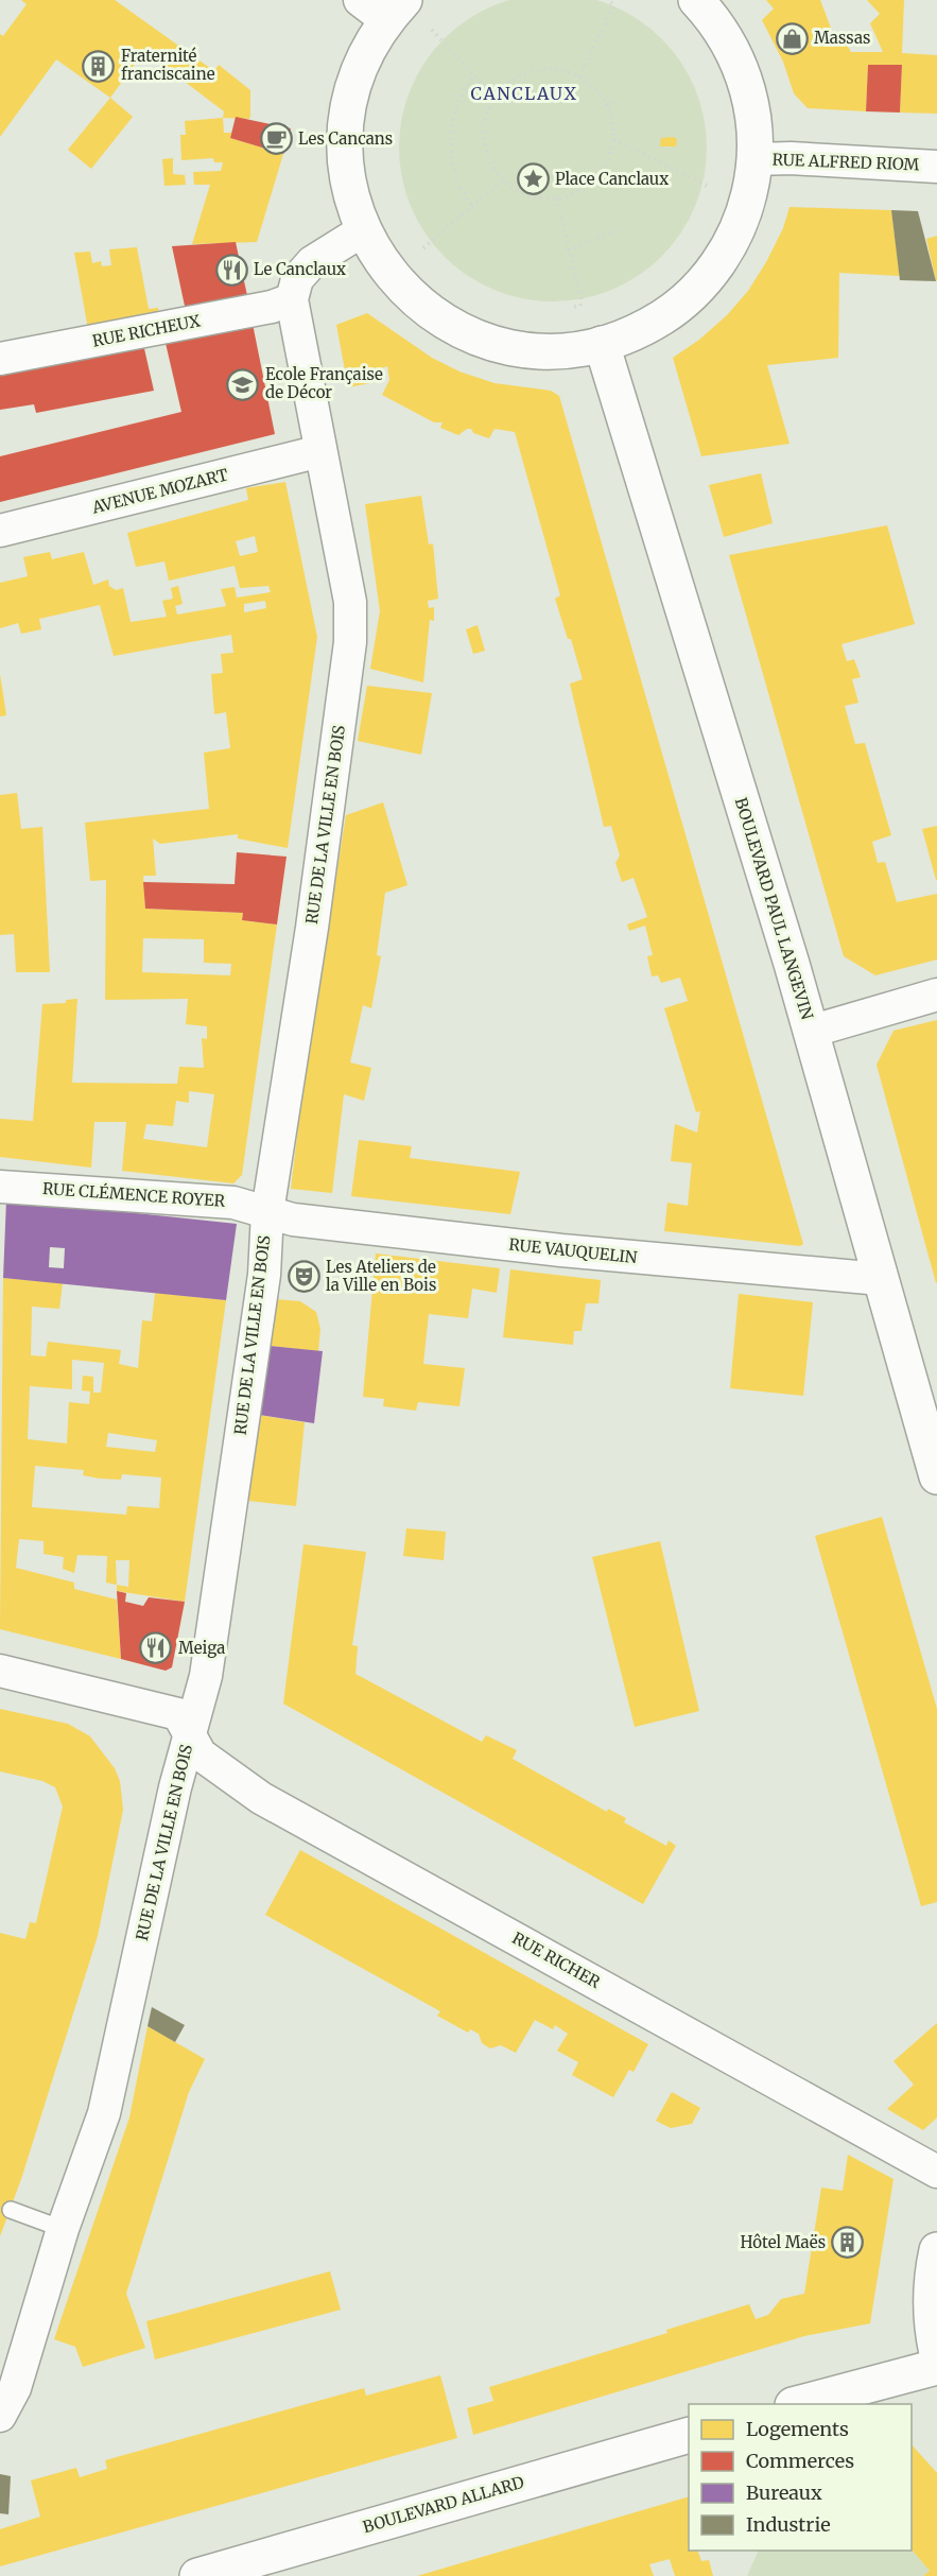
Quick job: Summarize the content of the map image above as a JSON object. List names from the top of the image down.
{
  "streets": {
    "street": [
      "RUE ALFRED RIOM",
      "RUE RICHEUX",
      "AVENUE MOZART",
      "RUE DE LA VILLE EN BOIS",
      "BOULEVARD PAUL LANGEVIN",
      "RUE CLÉMENCE ROYER",
      "RUE VAUQUELIN",
      "RUE RICHER",
      "BOULEVARD ALLARD"
    ]
  },
  "crossings": [
    ["RUE RICHEUX", "RUE DE LA VILLE EN BOIS"],
    ["AVENUE MOZART", "RUE DE LA VILLE EN BOIS"],
    ["RUE DE LA VILLE EN BOIS", "RUE CLÉMENCE ROYER"],
    ["RUE DE LA VILLE EN BOIS", "RUE VAUQUELIN"],
    ["RUE DE LA VILLE EN BOIS", "RUE RICHER"],
    ["BOULEVARD PAUL LANGEVIN", "RUE VAUQUELIN"],
    ["RUE CLÉMENCE ROYER", "RUE VAUQUELIN"]
  ],
  "districts": ["CANCLAUX"],
  "places": {
    "shop": ["Massas"],
    "building": ["Fraternité franciscaine", "Hôtel Maës"],
    "cafe": ["Les Cancans"],
    "place": ["Place Canclaux"],
    "restaurant": ["Le Canclaux", "Meiga"],
    "school or university": ["Ecole Française de Décor"],
    "theatre": ["Les Ateliers de la Ville en Bois"]
  },
  "legend": [
    "Logements",
    "Commerces",
    "Bureaux",
    "Industrie"
  ]
}
